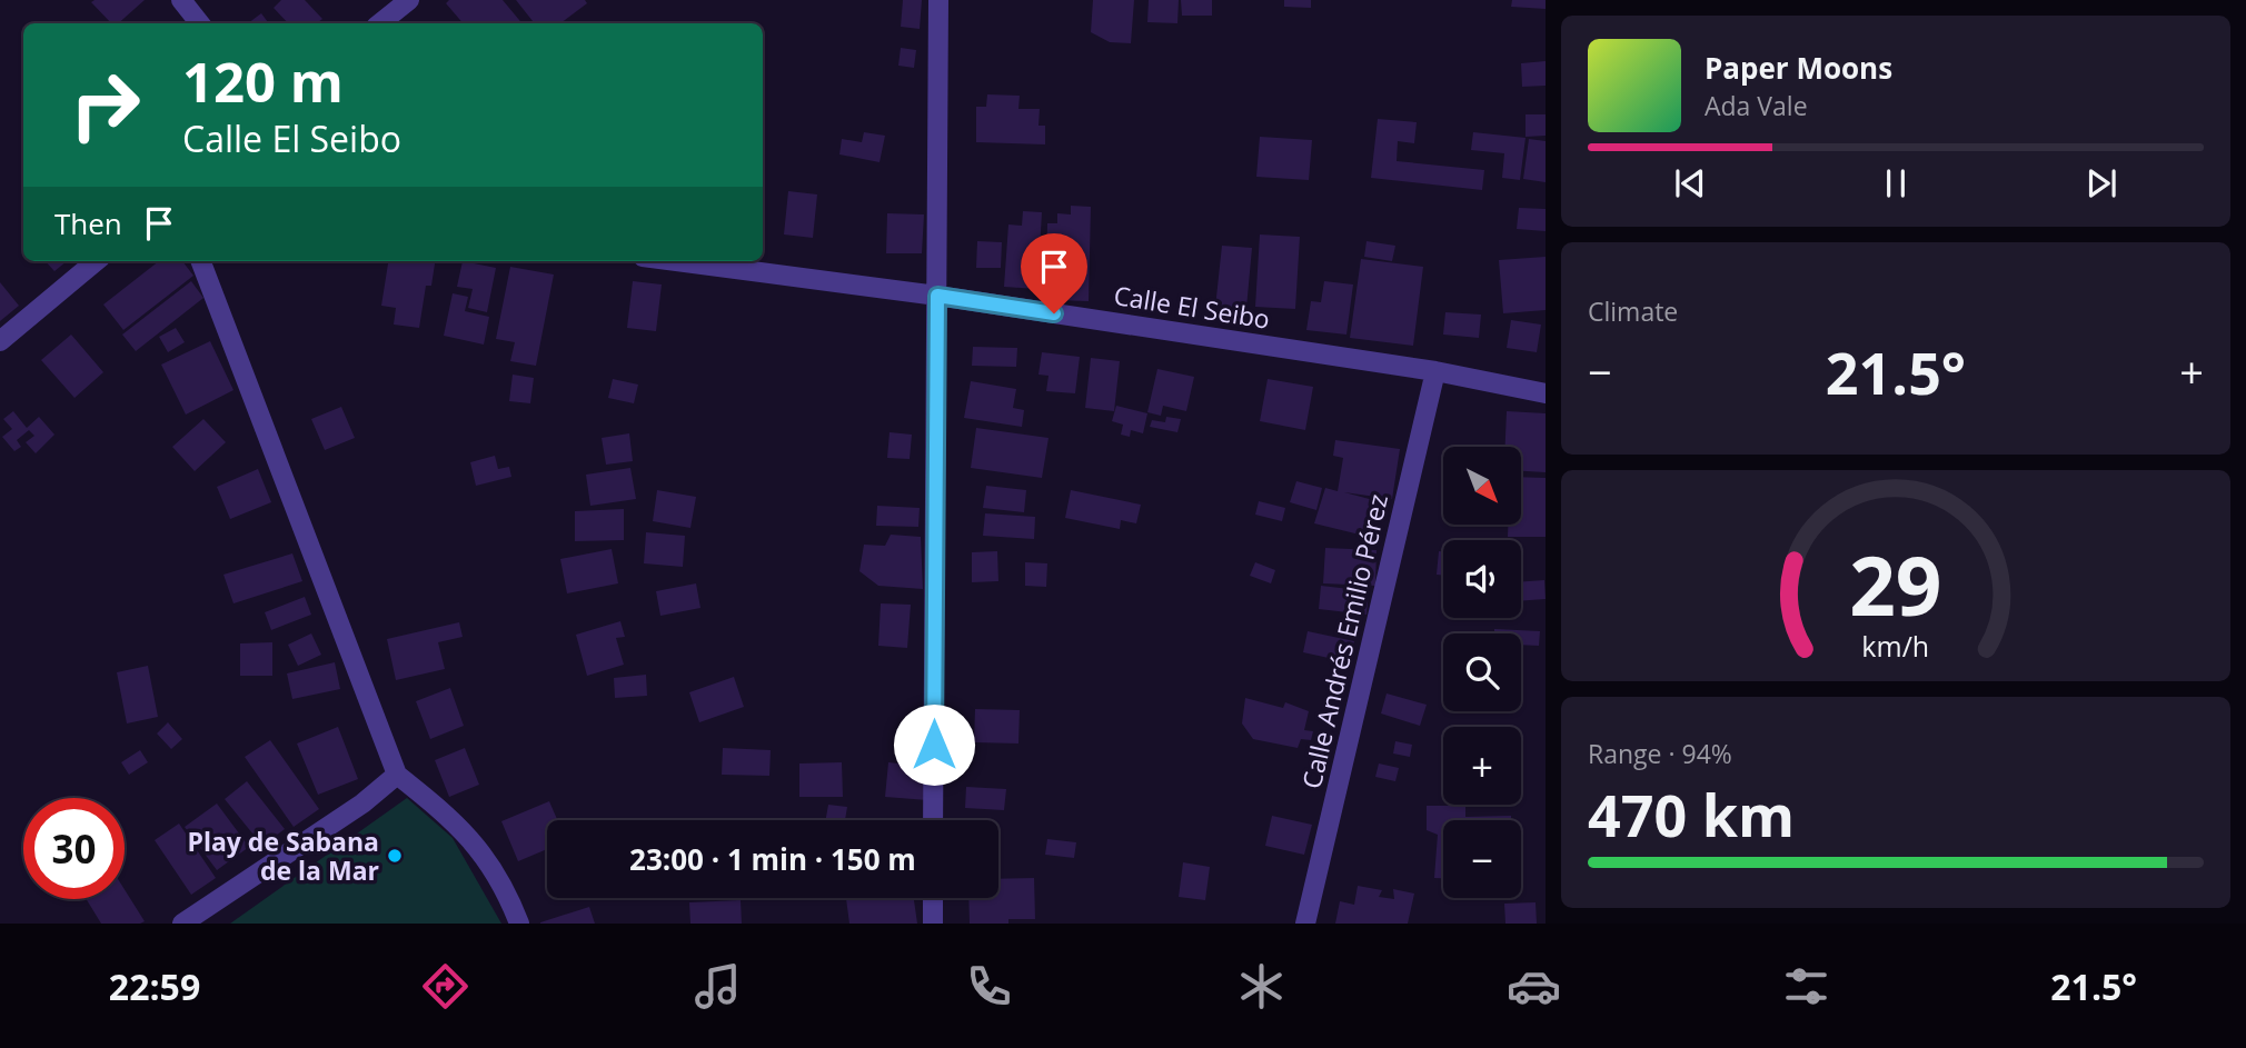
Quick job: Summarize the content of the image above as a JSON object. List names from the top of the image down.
{
  "streets": {
    "street": ["Calle El Seibo", "Calle Andrés Emilio Pérez"]
  },
  "crossings": [
    ["Calle El Seibo", "Calle Andrés Emilio Pérez"]
  ],
  "places": ["Play de Sabana de la Mar"],
  "north": "bottom right",
  "page": {
    "turn": ["120 m", "Calle El Seibo"],
    "song": ["Paper Moons", "Ada Vale"],
    "then": "Then",
    "tile": [
      "Climate",
      ["Range · 94%", "470 km"]
    ],
    "heat": ["−", "21.5°", "+"],
    "map_buttons": ["+", "−"],
    "limit": "30",
    "trip": "23:00 · 1 min · 150 m",
    "tabs": ["22:59", "21.5°"],
    "gauge": ["29", "km/h"]
  }
}
